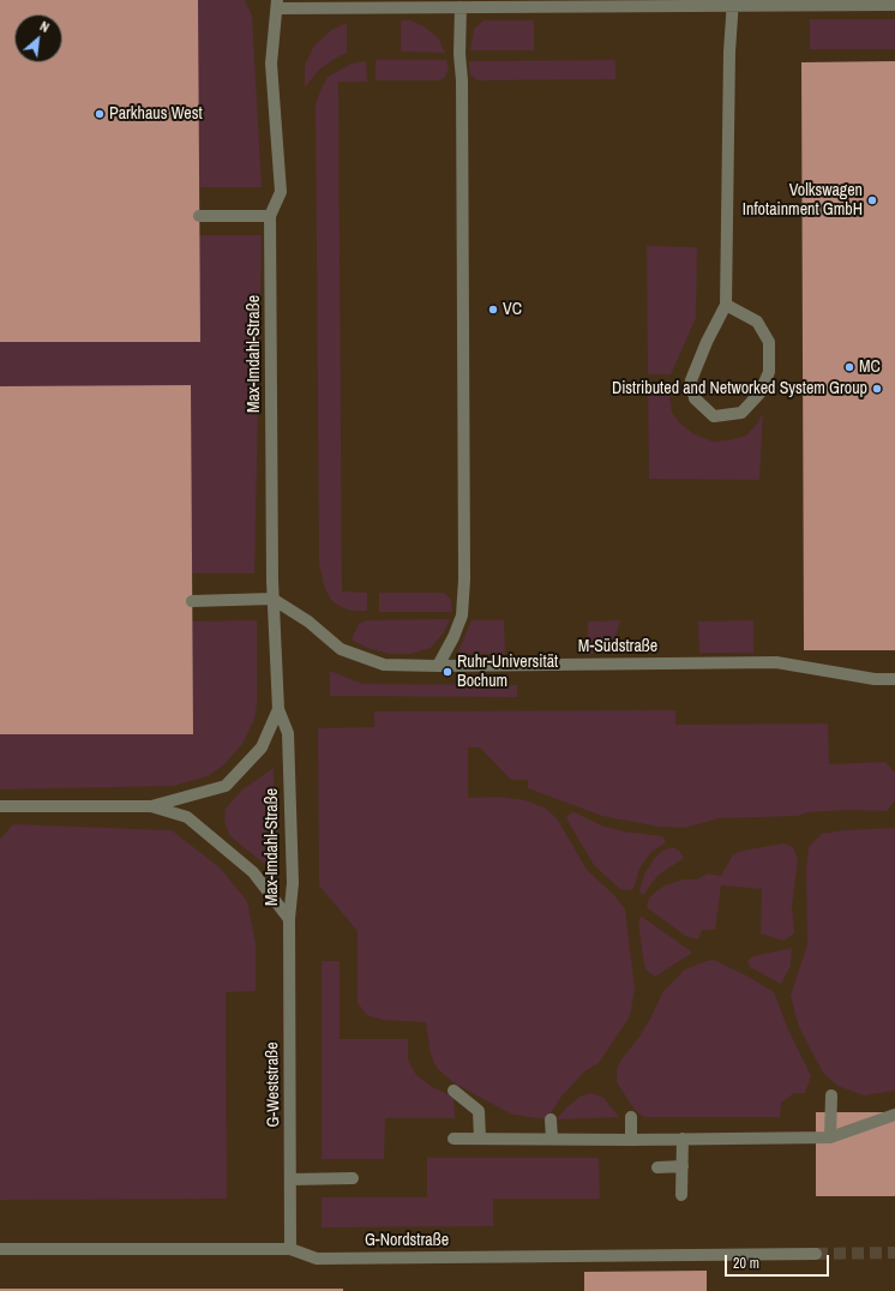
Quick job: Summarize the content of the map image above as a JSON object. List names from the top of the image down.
{
  "streets": {
    "street": [
      "Max-Imdahl-Straße",
      "M-Südstraße",
      "G-Weststraße",
      "G-Nordstraße"
    ]
  },
  "crossings": [
    ["Max-Imdahl-Straße", "M-Südstraße"],
    ["Max-Imdahl-Straße", "G-Weststraße"],
    ["G-Weststraße", "G-Nordstraße"]
  ],
  "places": [
    "Parkhaus West",
    "Volkswagen Infotainment GmbH",
    "VC",
    "MC",
    "Distributed and Networked System Group",
    "Ruhr-Universität Bochum"
  ],
  "scale_bar": "20 m",
  "north": "top right"
}
